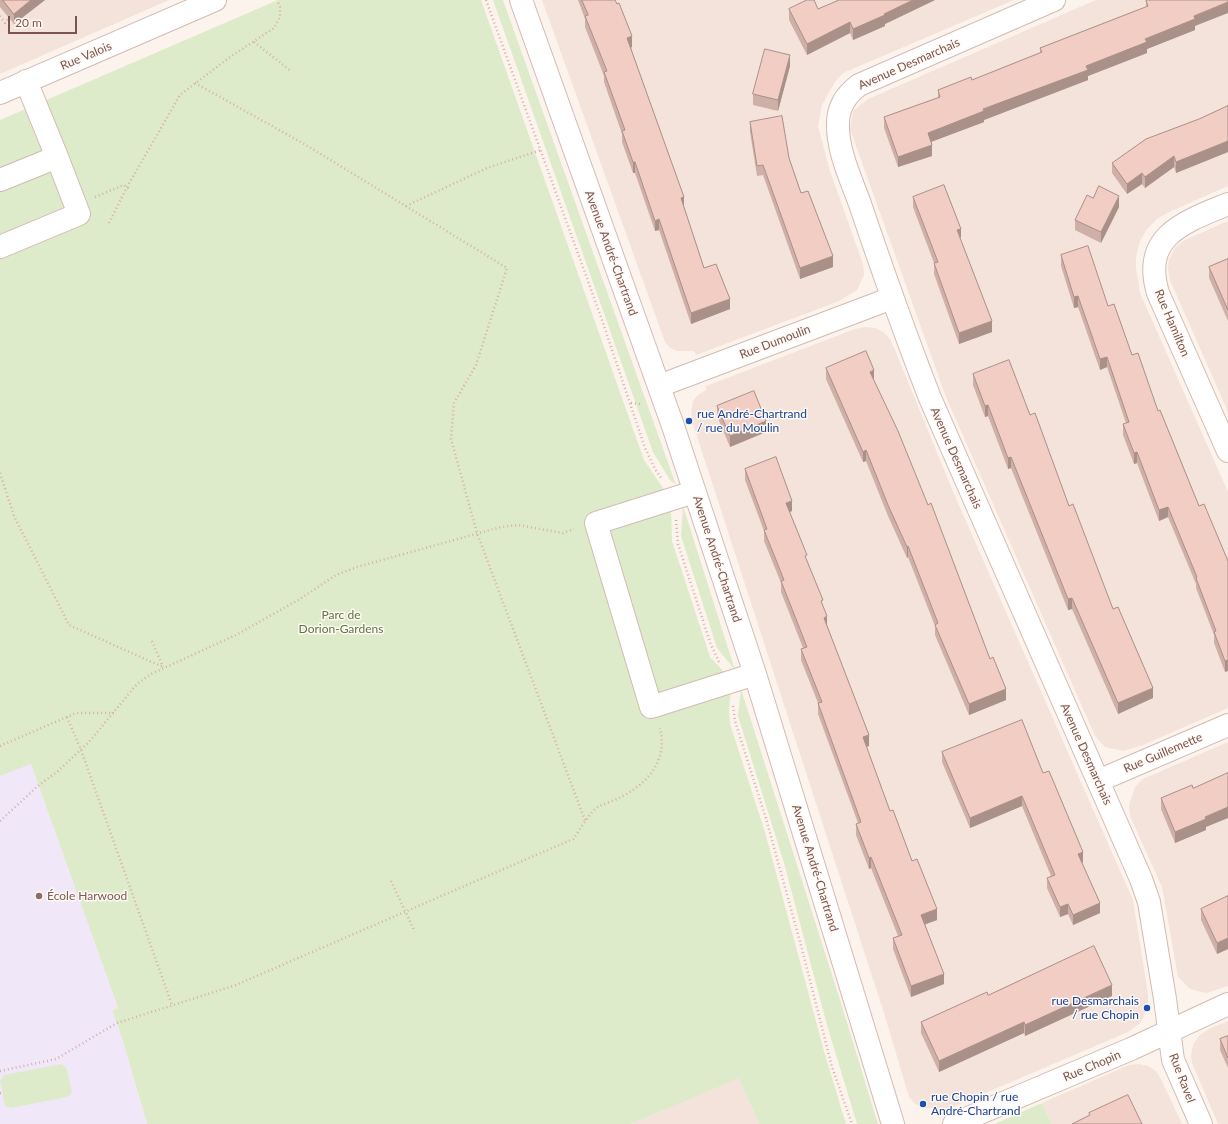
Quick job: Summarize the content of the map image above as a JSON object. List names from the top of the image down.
{
  "streets": {
    "street": [
      "Rue Valois",
      "Avenue Desmarchais",
      "Avenue André-Chartrand",
      "Rue Hamilton",
      "Rue Dumoulin",
      "Rue Guillemette",
      "Rue Chopin",
      "Rue Ravel"
    ]
  },
  "crossings": [
    ["Avenue Desmarchais", "Rue Dumoulin"],
    ["Avenue Desmarchais", "Rue Guillemette"],
    ["Avenue Desmarchais", "Rue Chopin"],
    ["Avenue Desmarchais", "Rue Ravel"],
    ["Avenue André-Chartrand", "Rue Dumoulin"],
    ["Rue Chopin", "Rue Ravel"]
  ],
  "parks": ["Parc de Dorion-Gardens"],
  "places": [
    "rue André-Chartrand / rue du Moulin",
    "École Harwood",
    "rue Desmarchais / rue Chopin",
    "rue Chopin / rue André-Chartrand"
  ],
  "scale_bar": "20 m"
}
